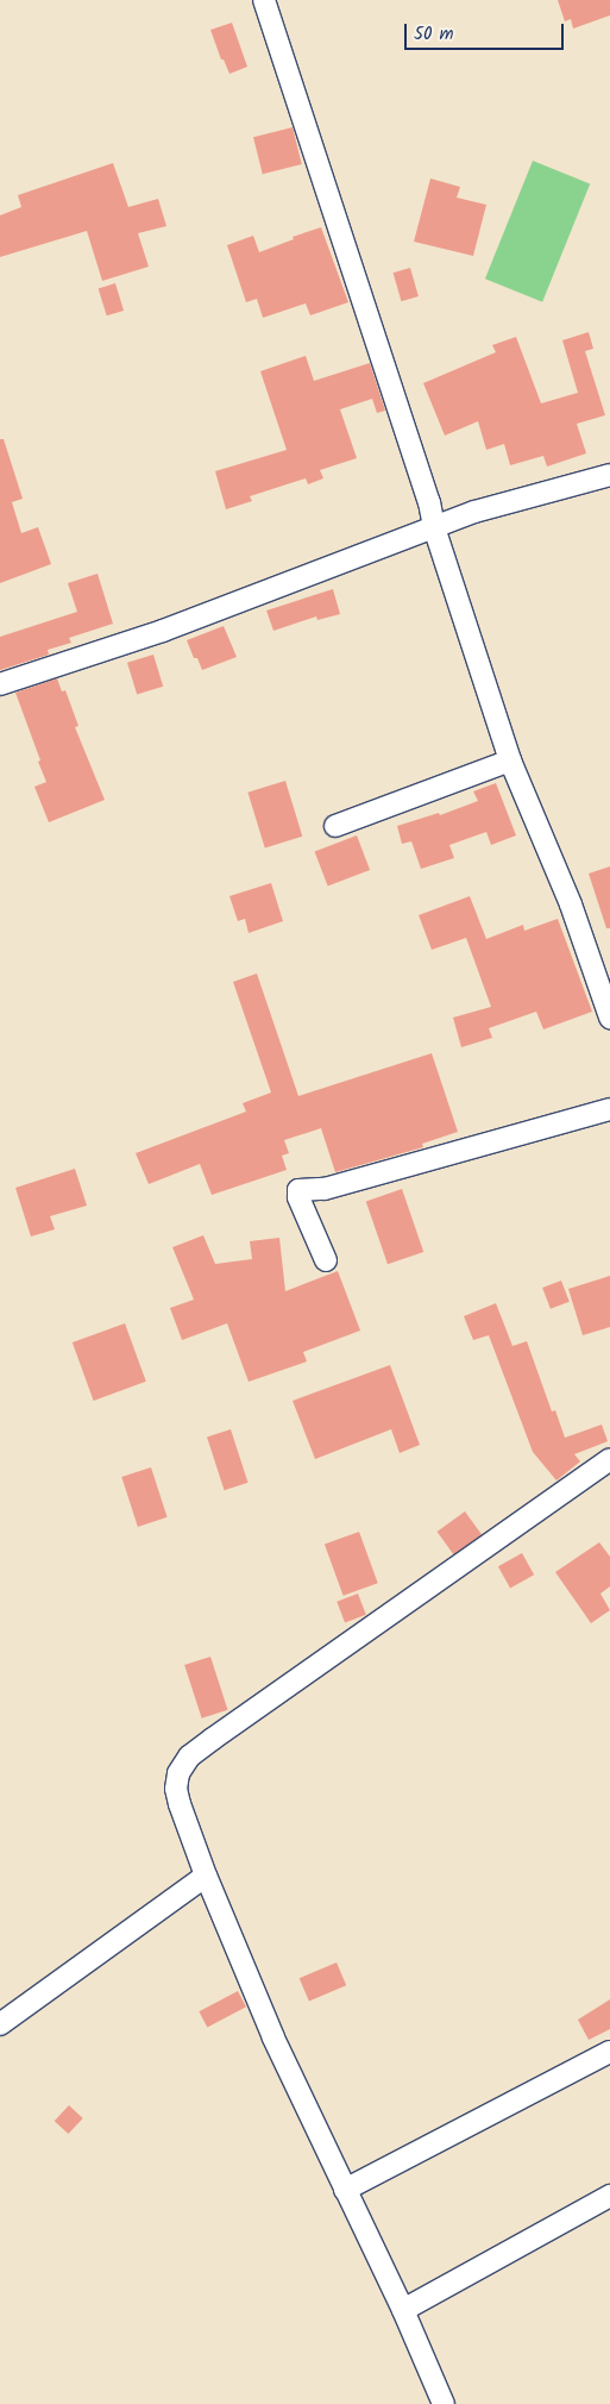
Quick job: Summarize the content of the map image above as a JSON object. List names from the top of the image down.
{
  "scale_bar": "50 m"
}
